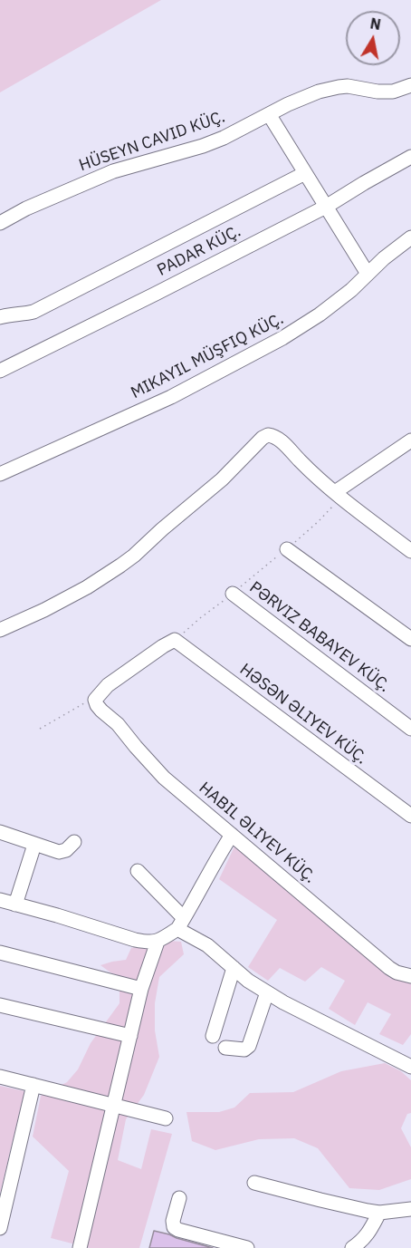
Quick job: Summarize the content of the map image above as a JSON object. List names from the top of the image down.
{
  "streets": {
    "street": [
      "HÜSEYN CAVID KÜÇ.",
      "PADAR KÜÇ.",
      "PƏRVIZ BABAYEV KÜÇ.",
      "HƏSƏN ƏLIYEV KÜÇ.",
      "HABIL ƏLIYEV KÜÇ."
    ]
  },
  "north": "top"
}
